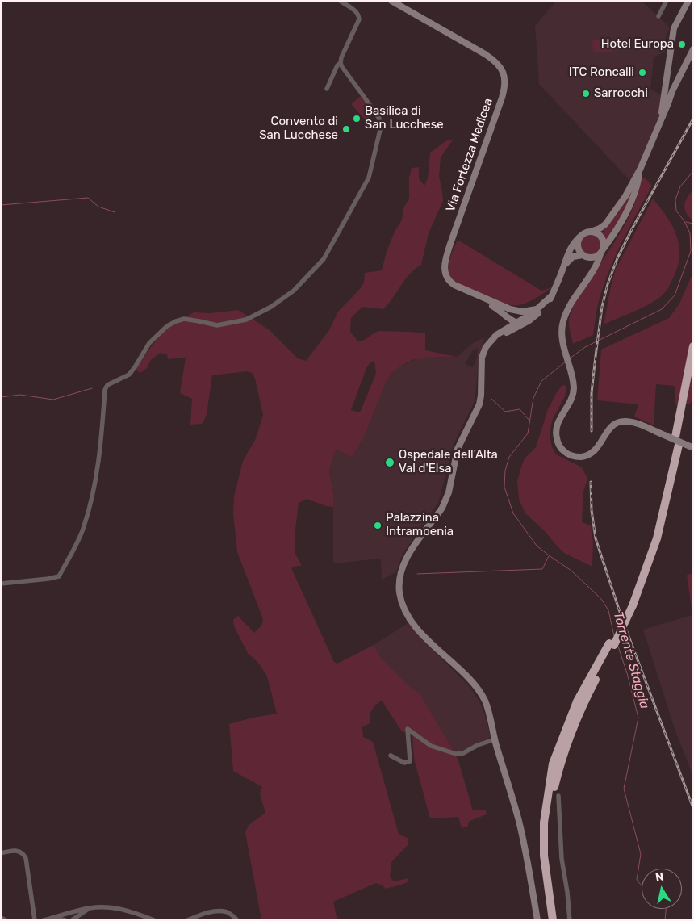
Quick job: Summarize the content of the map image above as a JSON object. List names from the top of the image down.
{
  "streets": {
    "main road": ["Via Fortezza Medicea"]
  },
  "water": ["Torrente Staggia"],
  "places": [
    "Hotel Europa",
    "ITC Roncalli",
    "Sarrocchi",
    "Basilica di San Lucchese",
    "Convento di San Lucchese",
    "Ospedale dell'Alta Val d'Elsa",
    "Palazzina Intramoenia"
  ],
  "north": "top"
}
